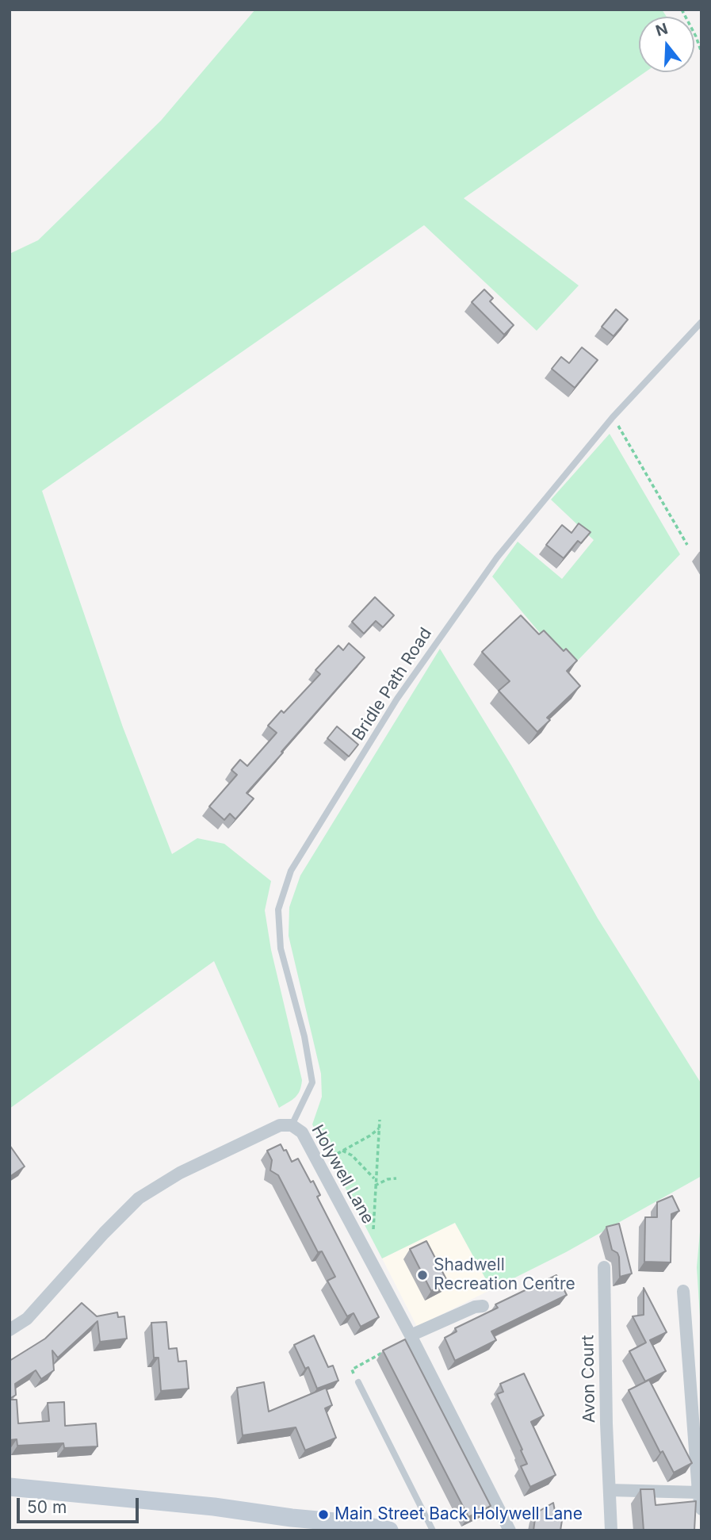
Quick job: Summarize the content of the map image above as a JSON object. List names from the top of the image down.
{
  "streets": {
    "street": ["Holywell Lane", "Avon Court"],
    "lane": ["Bridle Path Road"]
  },
  "crossings": [
    ["Bridle Path Road", "Holywell Lane"]
  ],
  "places": ["Shadwell Recreation Centre", "Main Street Back Holywell Lane"],
  "scale_bar": "50 m",
  "north": "top"
}
